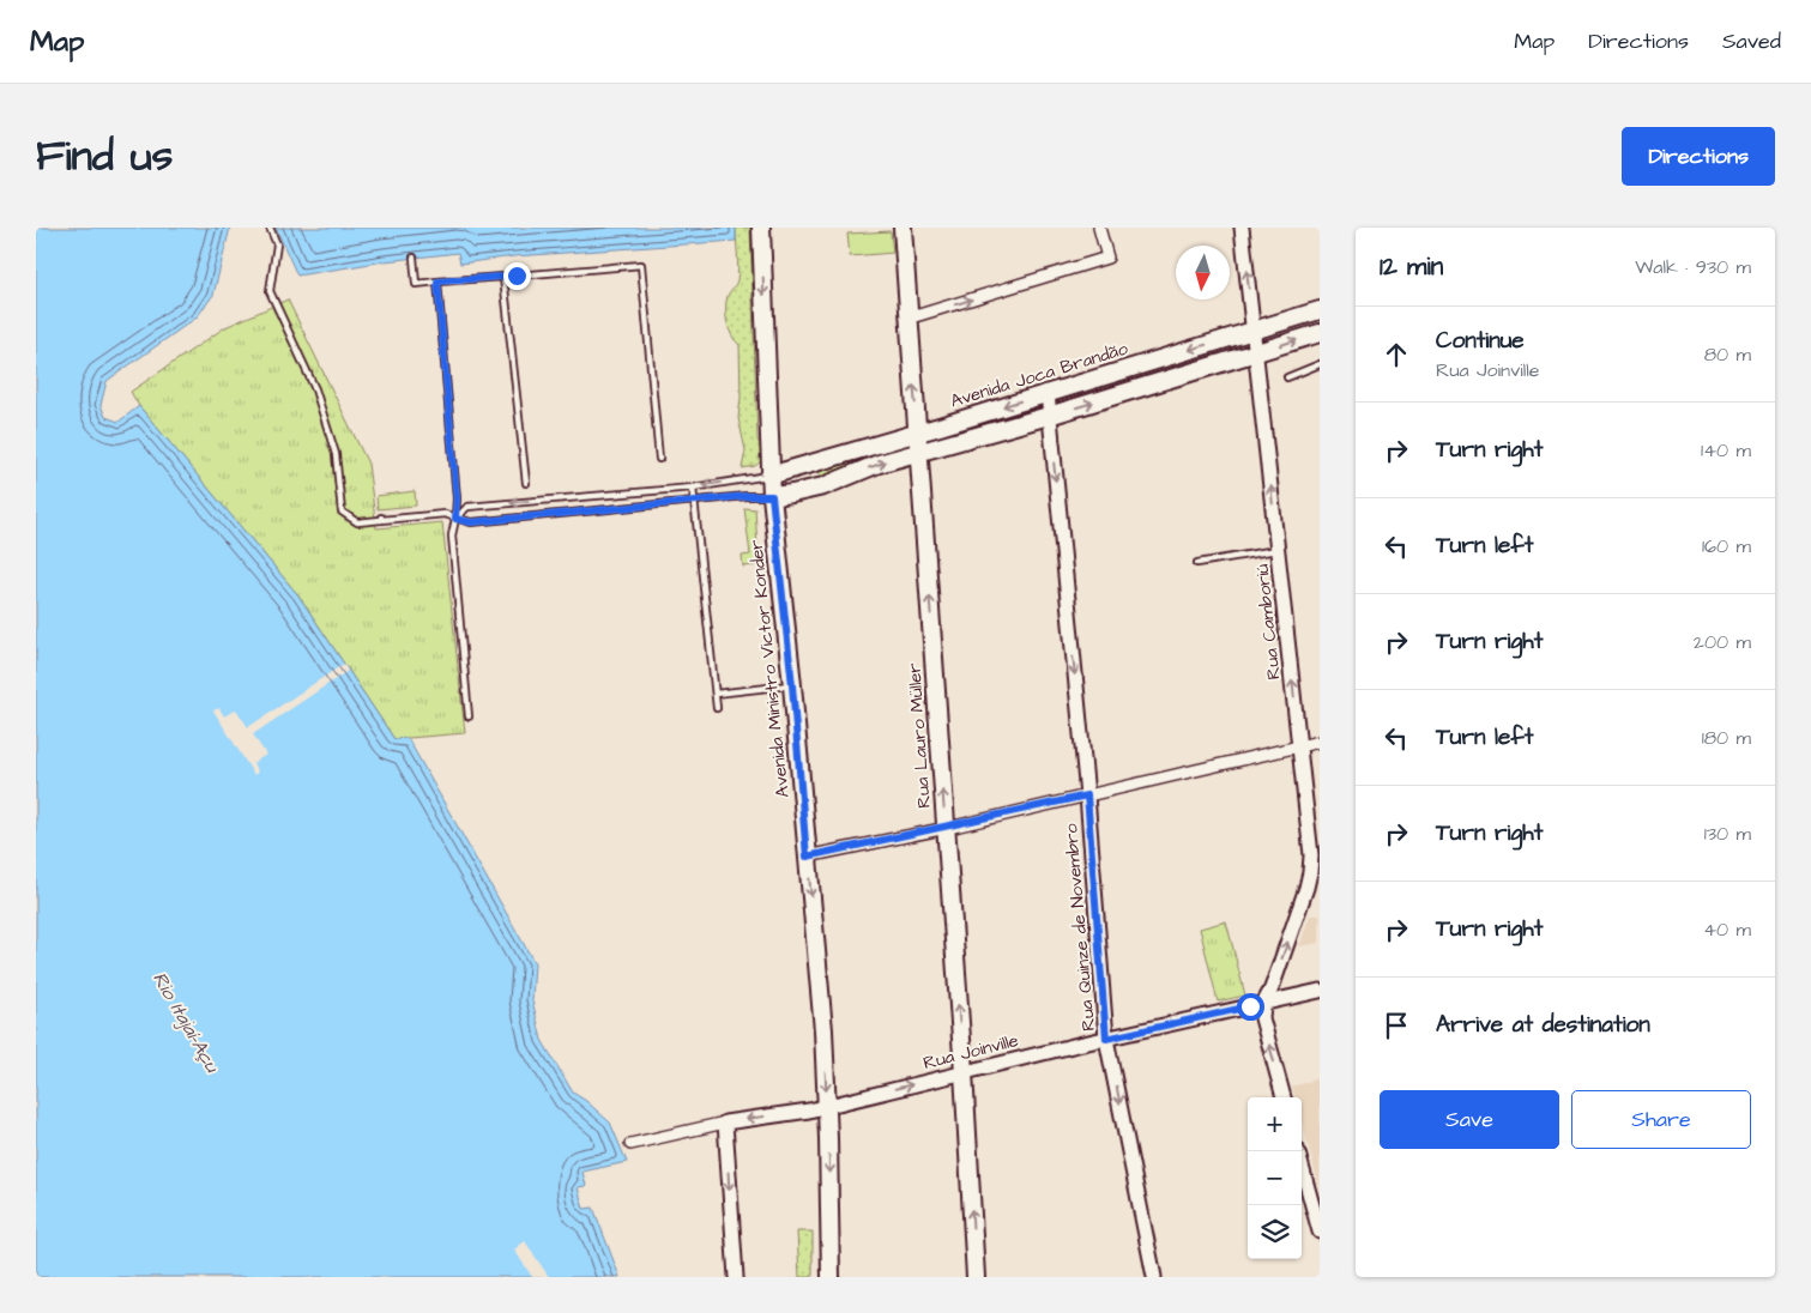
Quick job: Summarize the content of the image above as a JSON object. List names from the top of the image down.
{
  "streets": {
    "main road": ["Avenida Joca Brandão", "Avenida Ministro Victor Konder", "Rua Lauro Müller"],
    "street": ["Rua Camboriú", "Rua Quinze de Novembro", "Rua Joinville"]
  },
  "crossings": [
    ["Avenida Joca Brandão", "Rua Camboriú"],
    ["Avenida Joca Brandão", "Avenida Ministro Victor Konder"],
    ["Avenida Joca Brandão", "Rua Lauro Müller"],
    ["Avenida Joca Brandão", "Rua Quinze de Novembro"],
    ["Rua Camboriú", "Rua Joinville"],
    ["Avenida Ministro Victor Konder", "Rua Joinville"],
    ["Rua Lauro Müller", "Rua Joinville"],
    ["Rua Quinze de Novembro", "Rua Joinville"]
  ],
  "one_way": [
    "Rua Camboriú",
    "Avenida Ministro Victor Konder",
    "Rua Lauro Müller",
    "Rua Quinze de Novembro"
  ],
  "water": ["Rio Itajaí-Açu"],
  "north": "bottom",
  "page": {
    "header": "Map",
    "nav": ["Map", "Directions", "Saved"],
    "title": "Find us",
    "buttons": [
      "Directions",
      ["Save", "Share"]
    ],
    "heading": ["12 min", "Walk · 930 m"],
    "list": [
      ["Continue", "Rua Joinville", "80 m"],
      ["Turn right", "140 m"],
      ["Turn left", "160 m"],
      ["Turn right", "200 m"],
      ["Turn left", "180 m"],
      ["Turn right", "130 m"],
      ["Turn right", "40 m"],
      "Arrive at destination"
    ],
    "map_buttons": ["+", "−"]
  }
}
